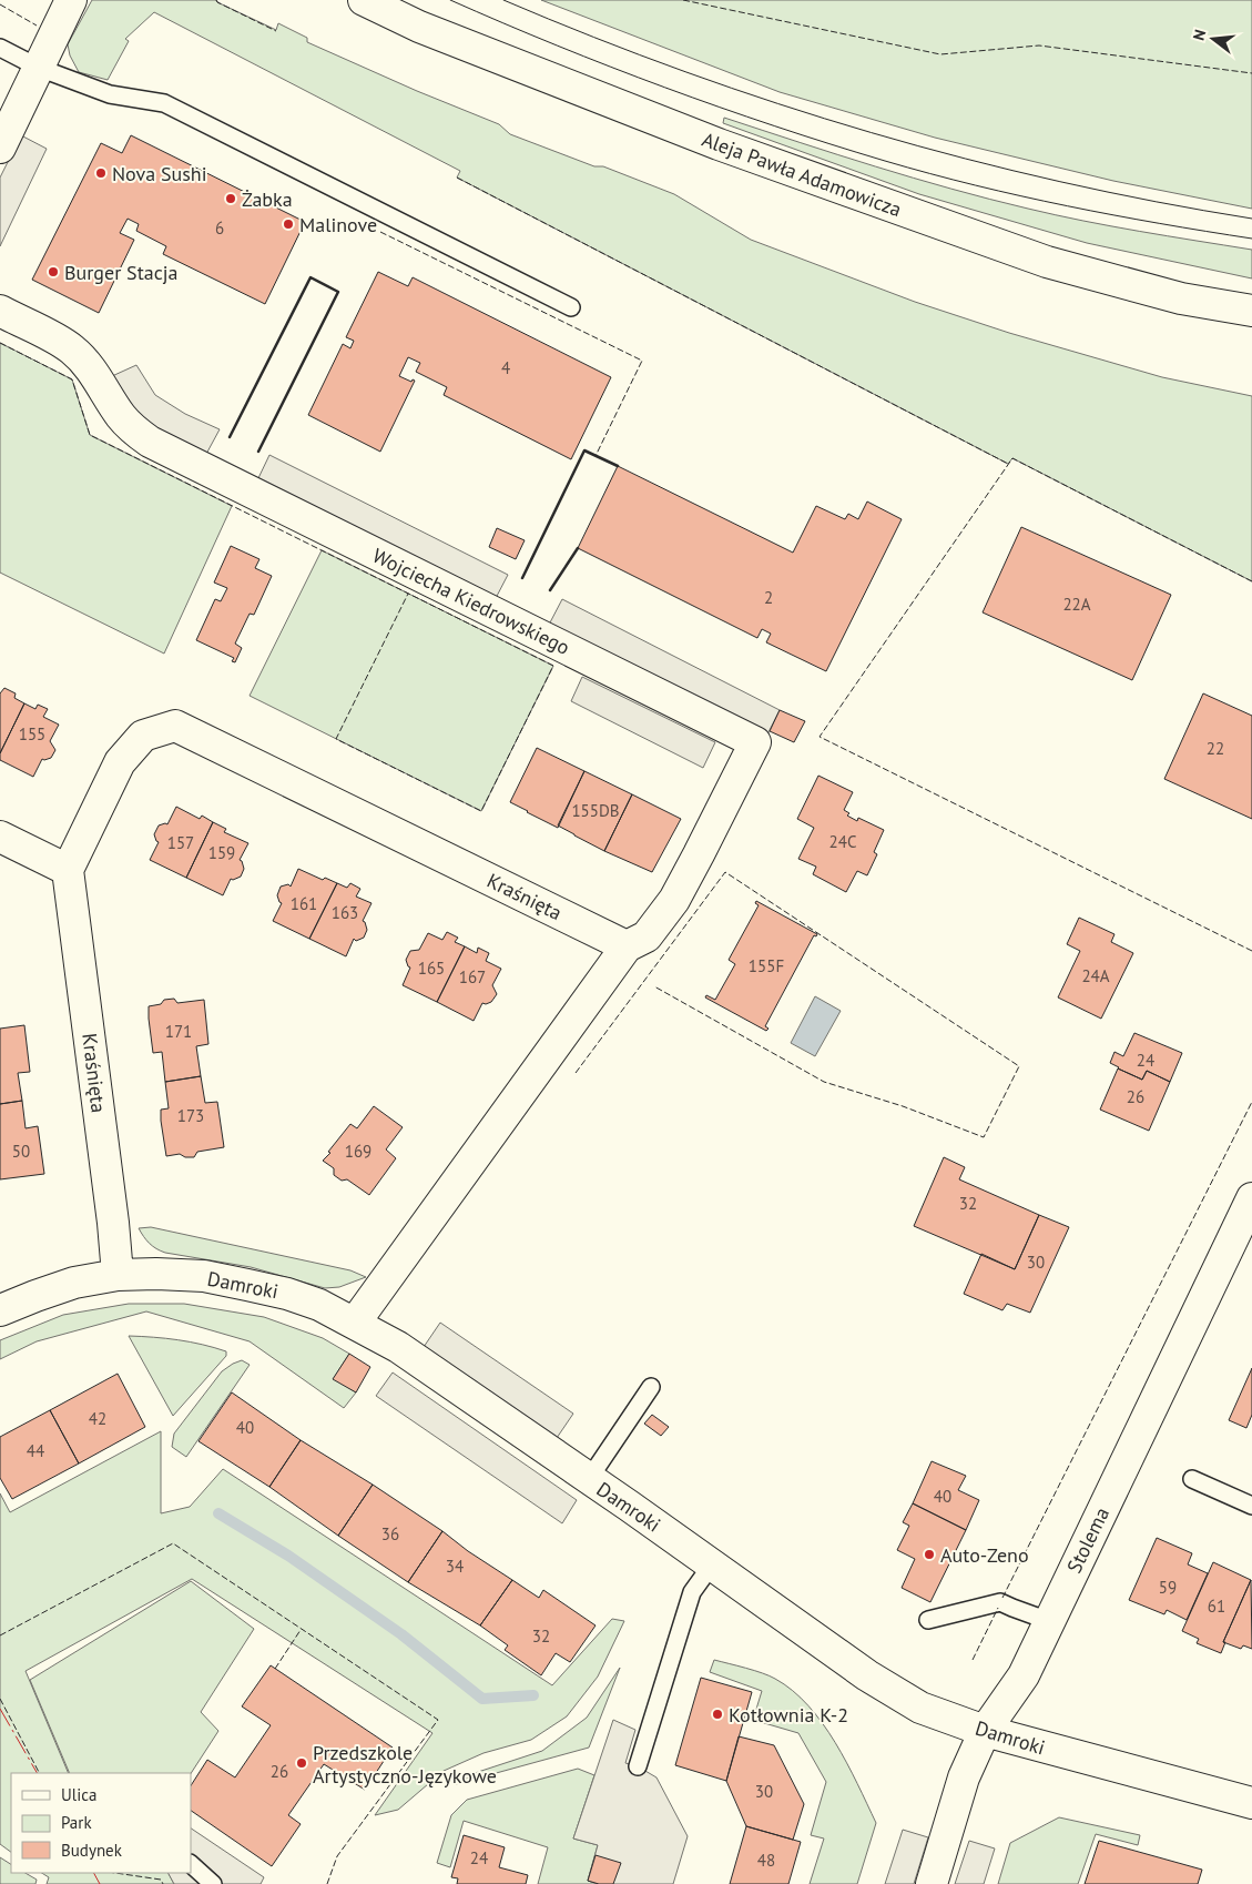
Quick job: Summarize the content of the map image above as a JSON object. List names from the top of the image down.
{
  "streets": {
    "street": [
      "Aleja Pawła Adamowicza",
      "Wojciecha Kiedrowskiego",
      "Kraśnięta",
      "Damroki",
      "Stolema"
    ]
  },
  "crossings": [
    ["Wojciecha Kiedrowskiego", "Kraśnięta"],
    ["Kraśnięta", "Damroki"],
    ["Damroki", "Stolema"]
  ],
  "places": [
    "Nova Sushi",
    "Żabka",
    "Malinove",
    "Burger Stacja",
    "Auto-Zeno",
    "Kotłownia K-2",
    "Przedszkole Artystyczno-Językowe"
  ],
  "house_numbers": [
    "6",
    "4",
    "2",
    "22A",
    "155",
    "22",
    "155DB",
    "24C",
    "157",
    "159",
    "161",
    "163",
    "155F",
    "165",
    "24A",
    "167",
    "171",
    "24",
    "26",
    "173",
    "50",
    "169",
    "32",
    "30",
    "42",
    "40",
    "44",
    "40",
    "36",
    "34",
    "59",
    "61",
    "32",
    "26",
    "30",
    "24",
    "48"
  ],
  "legend": ["Ulica", "Park", "Budynek"],
  "north": "left"
}
